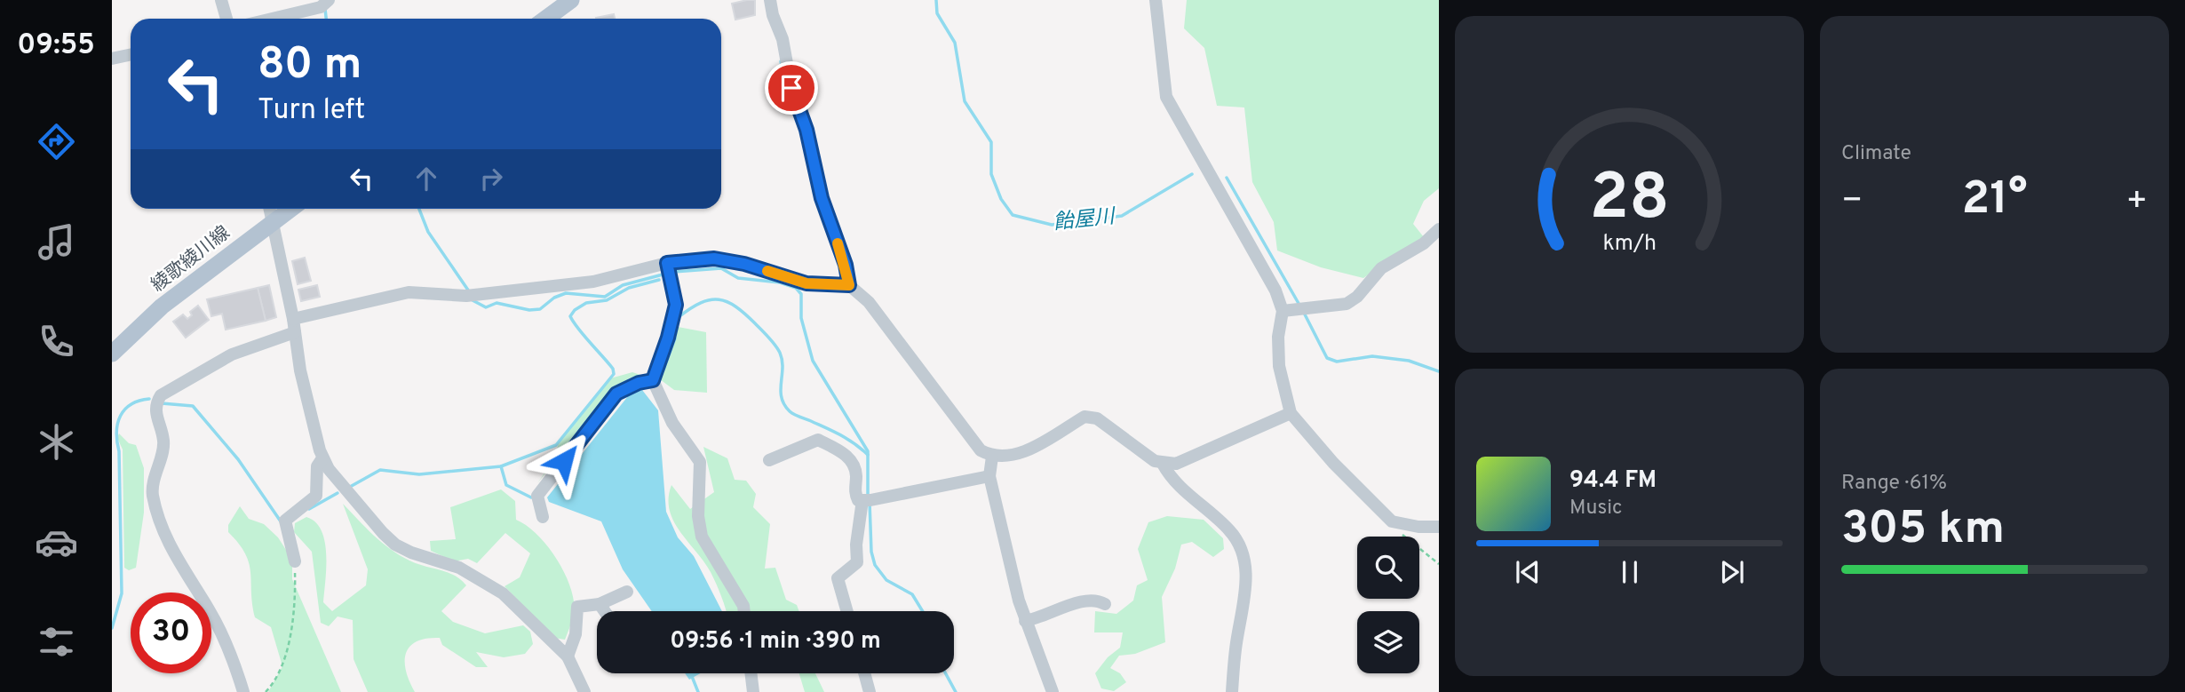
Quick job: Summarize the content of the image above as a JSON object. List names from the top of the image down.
{
  "streets": {
    "main road": ["綾歌綾川線"]
  },
  "water": ["飴屋川"],
  "page": {
    "tabs": "09:55",
    "tile": [
      "Climate",
      ["Range · 61%", "305 km"]
    ],
    "turn": ["80 m", "Turn left"],
    "heat": ["−", "21°", "+"],
    "song": ["94.4 FM", "Music"],
    "limit": "30",
    "trip": "09:56 · 1 min · 390 m",
    "gauge": ["28", "km/h"]
  }
}
